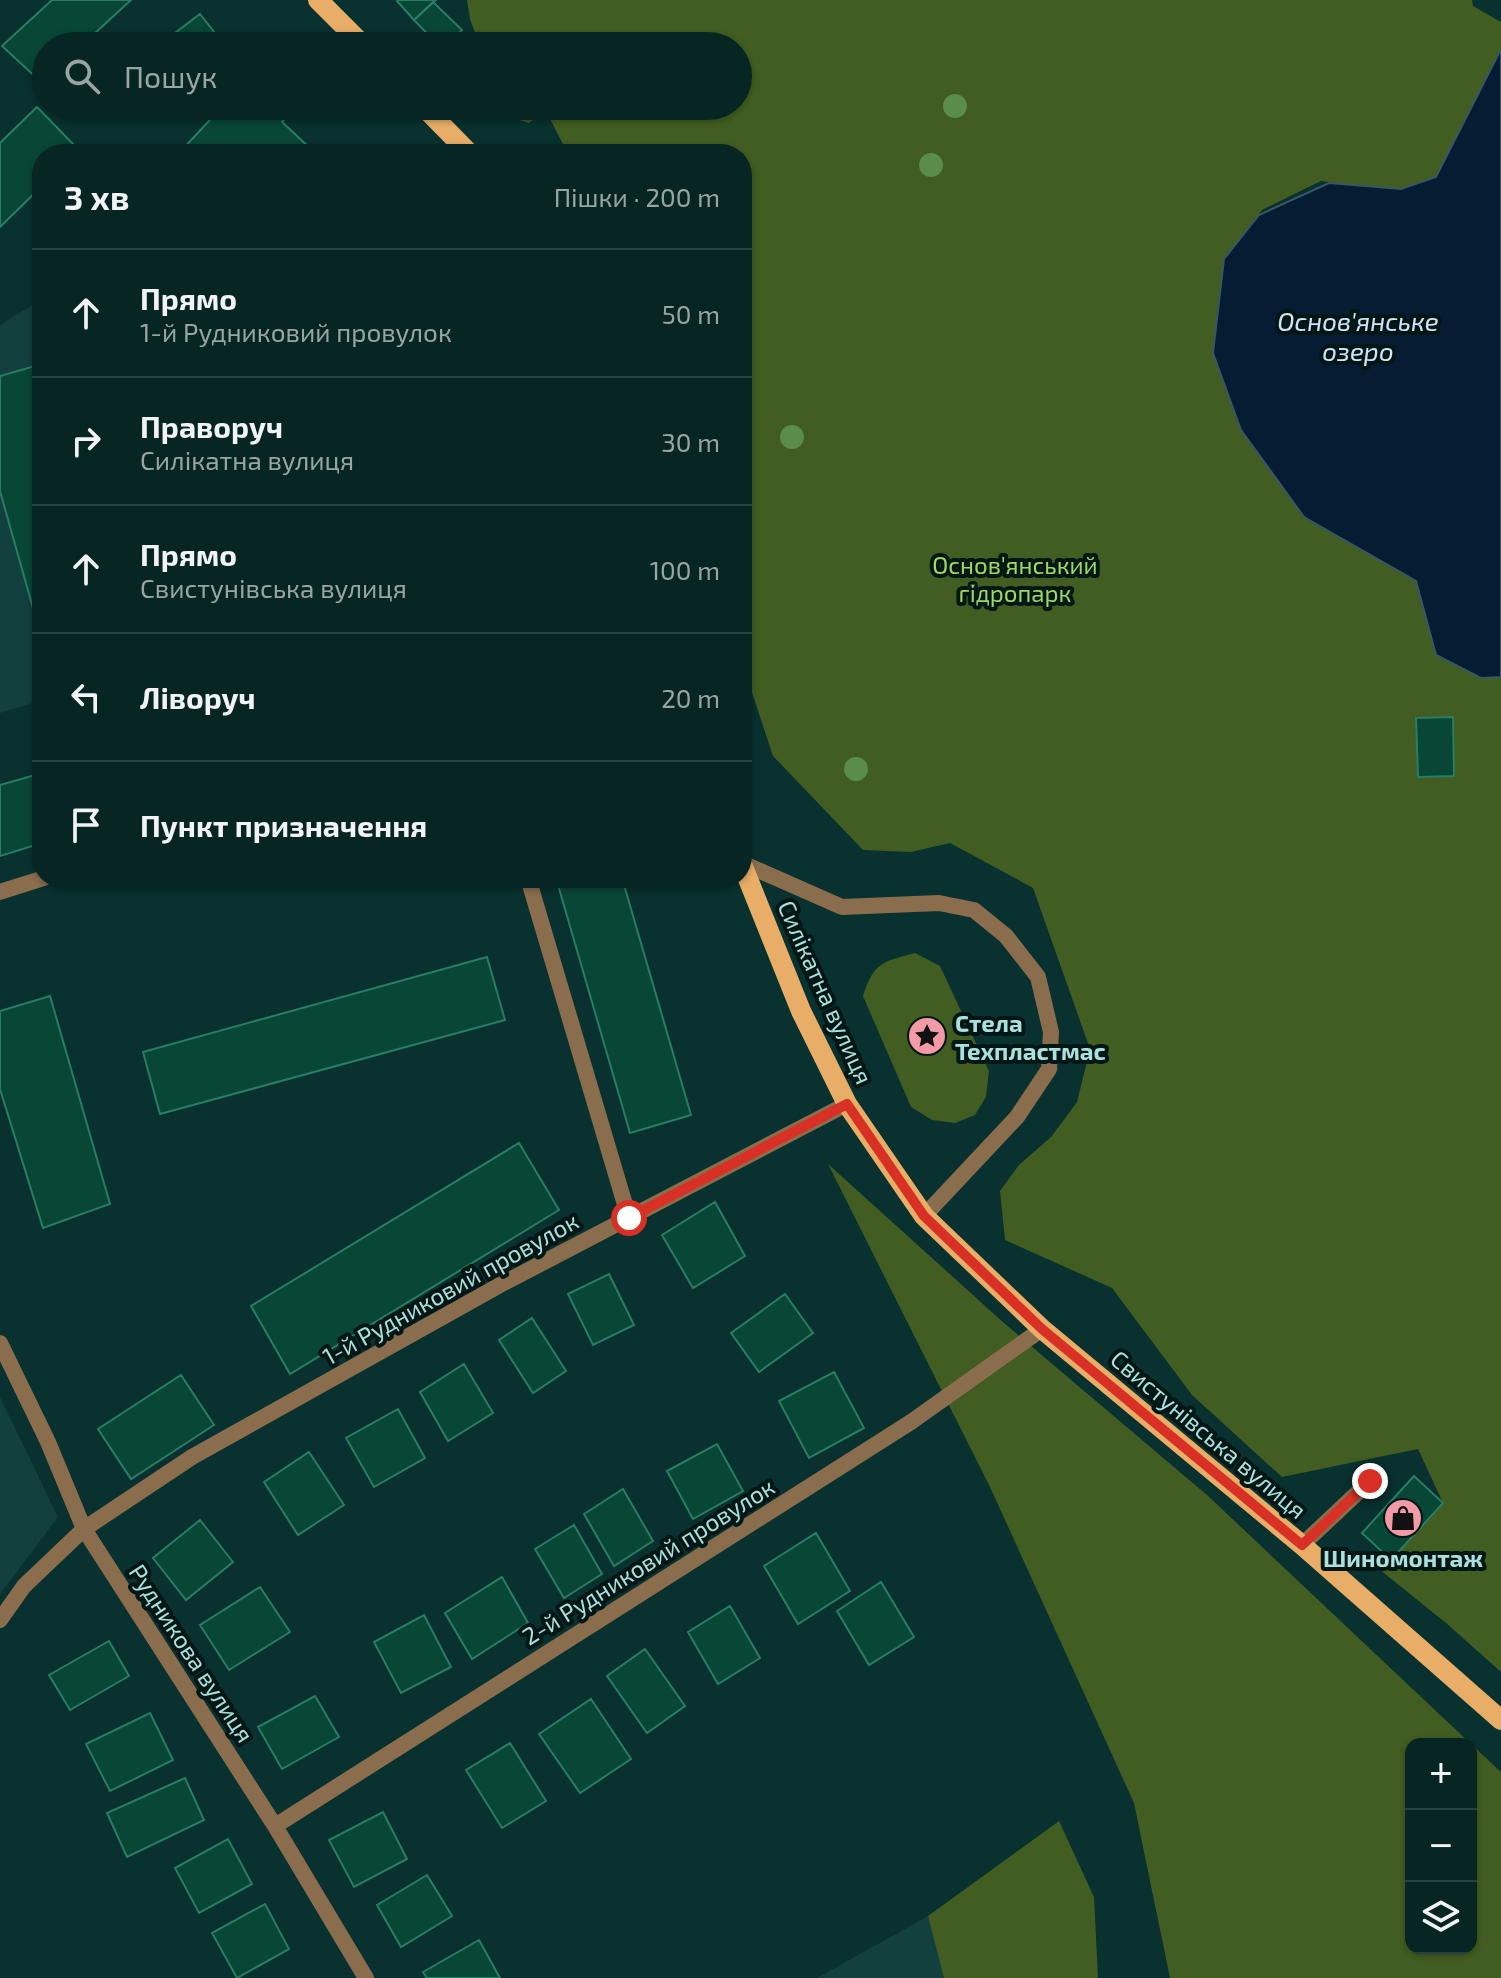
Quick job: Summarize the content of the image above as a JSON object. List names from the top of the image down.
{
  "streets": {
    "main road": ["Силікатна вулиця", "Свистунівська вулиця"],
    "street": ["1-й Рудниковий провулок", "2-й Рудниковий провулок", "Рудникова вулиця"]
  },
  "crossings": [
    ["Силікатна вулиця", "1-й Рудниковий провулок"],
    ["Силікатна вулиця", "Свистунівська вулиця"],
    ["1-й Рудниковий провулок", "Рудникова вулиця"],
    ["Свистунівська вулиця", "2-й Рудниковий провулок"],
    ["2-й Рудниковий провулок", "Рудникова вулиця"]
  ],
  "water": ["Основ'янське озеро"],
  "parks": ["Основ'янський гідропарк"],
  "places": {
    "place": ["Стела Техпластмас"],
    "shop": ["Шиномонтаж"]
  },
  "page": {
    "search": "Пошук",
    "heading": ["3 хв", "Пішки · 200 m"],
    "list": [
      ["Прямо", "1-й Рудниковий провулок", "50 m"],
      ["Праворуч", "Силікатна вулиця", "30 m"],
      ["Прямо", "Свистунівська вулиця", "100 m"],
      ["Ліворуч", "20 m"],
      "Пункт призначення"
    ],
    "map_buttons": ["+", "−"]
  }
}
